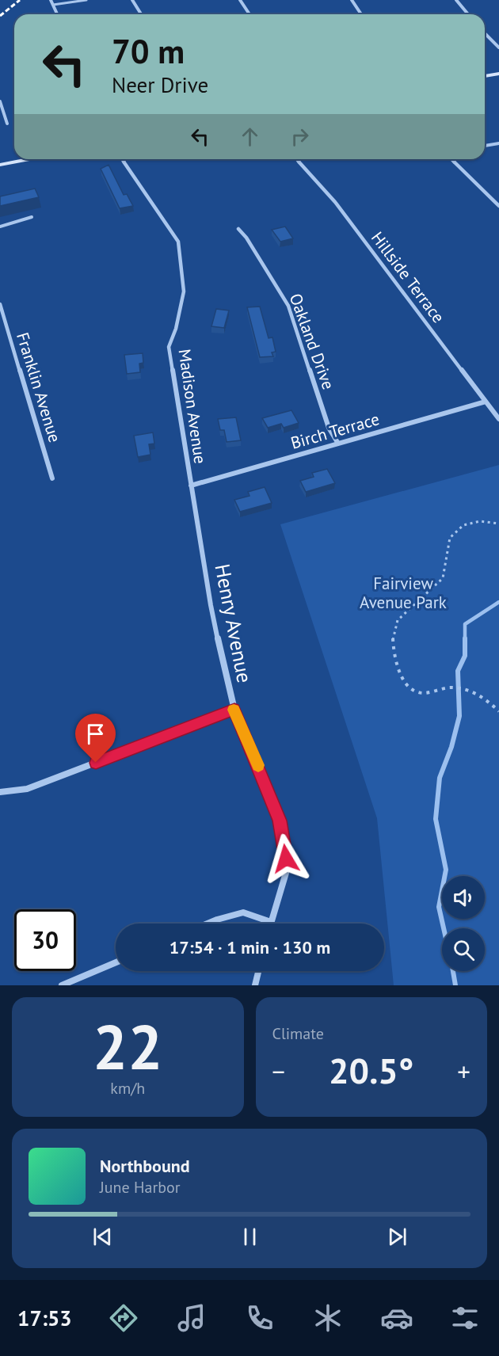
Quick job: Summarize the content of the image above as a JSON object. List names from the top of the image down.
{
  "streets": {
    "street": [
      "Hillside Terrace",
      "Oakland Drive",
      "Franklin Avenue",
      "Madison Avenue",
      "Birch Terrace",
      "Henry Avenue"
    ]
  },
  "crossings": [
    ["Hillside Terrace", "Birch Terrace"],
    ["Oakland Drive", "Birch Terrace"],
    ["Madison Avenue", "Birch Terrace"],
    ["Madison Avenue", "Henry Avenue"]
  ],
  "parks": ["Fairview Avenue Park"],
  "page": {
    "turn": ["70 m", "Neer Drive"],
    "limit": "30",
    "trip": "17:54 · 1 min · 130 m",
    "tile": [
      ["22", "km/h"],
      "Climate"
    ],
    "heat": ["−", "20.5°", "+"],
    "song": ["Northbound", "June Harbor"],
    "tabs": "17:53"
  }
}
